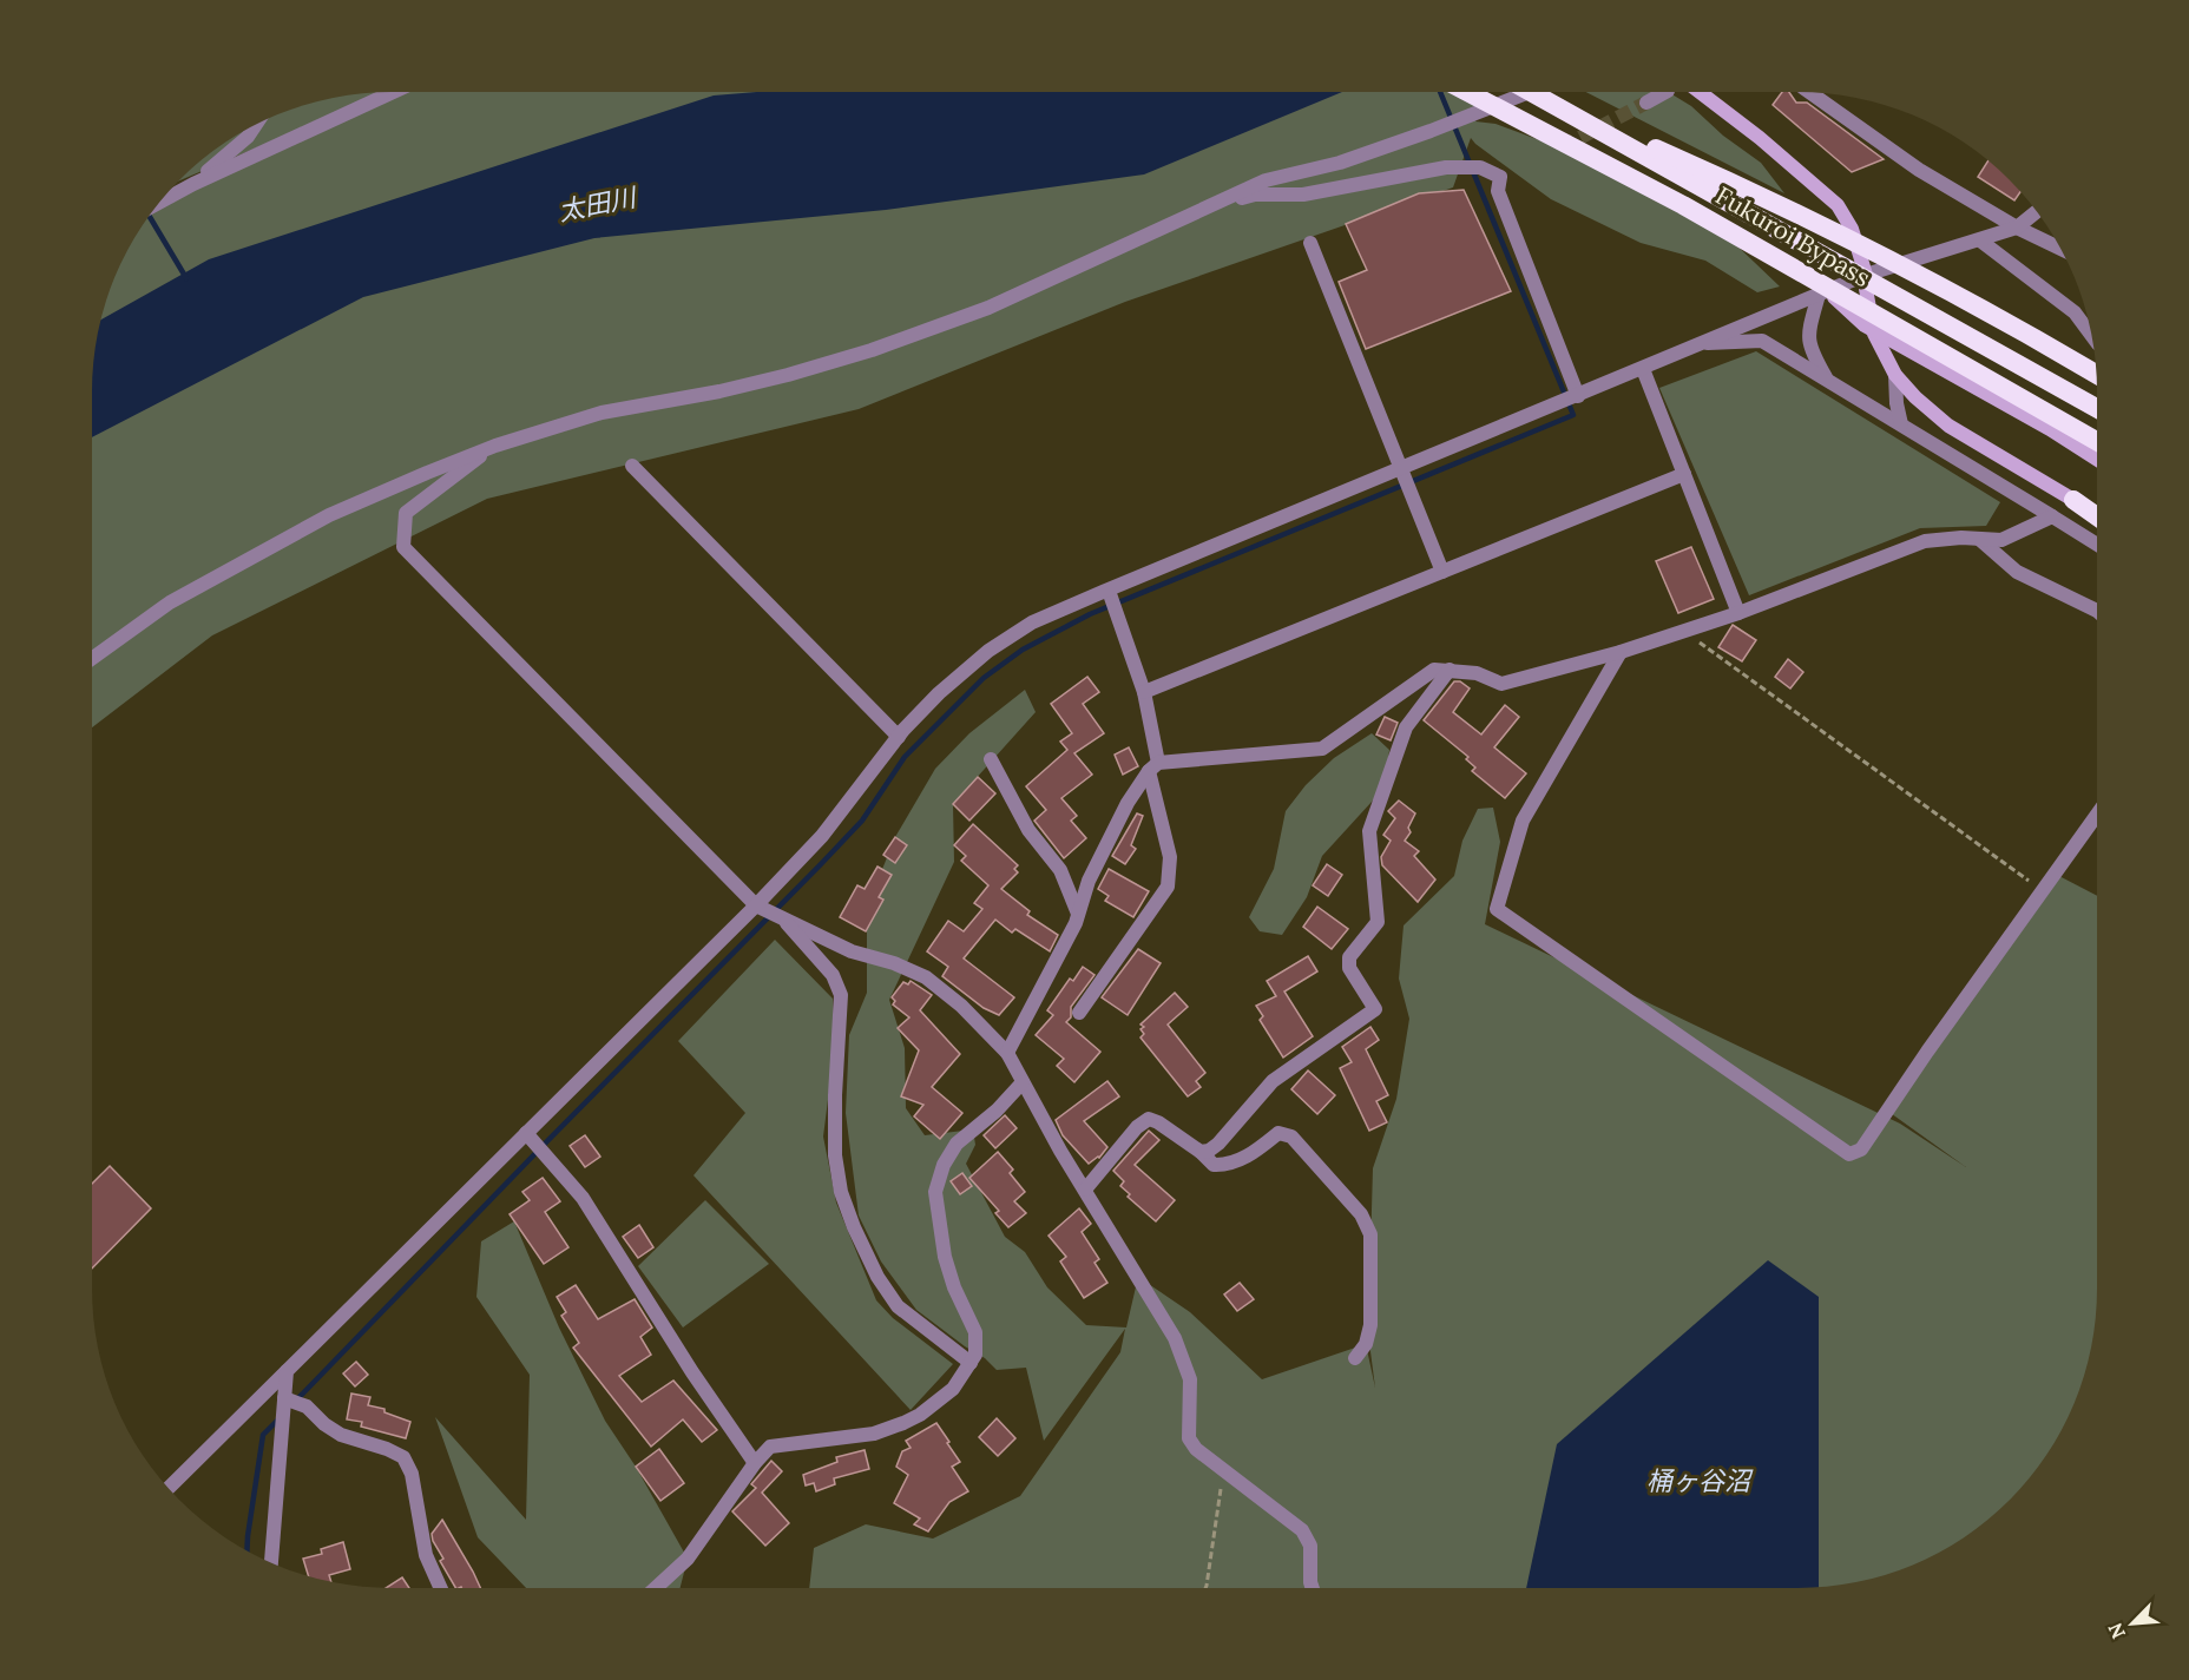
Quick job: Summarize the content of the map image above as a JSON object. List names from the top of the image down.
{
  "streets": {
    "highway": ["Fukuroi Bypass"]
  },
  "water": ["太田川", "桶ヶ谷沼"],
  "north": "bottom left"
}
